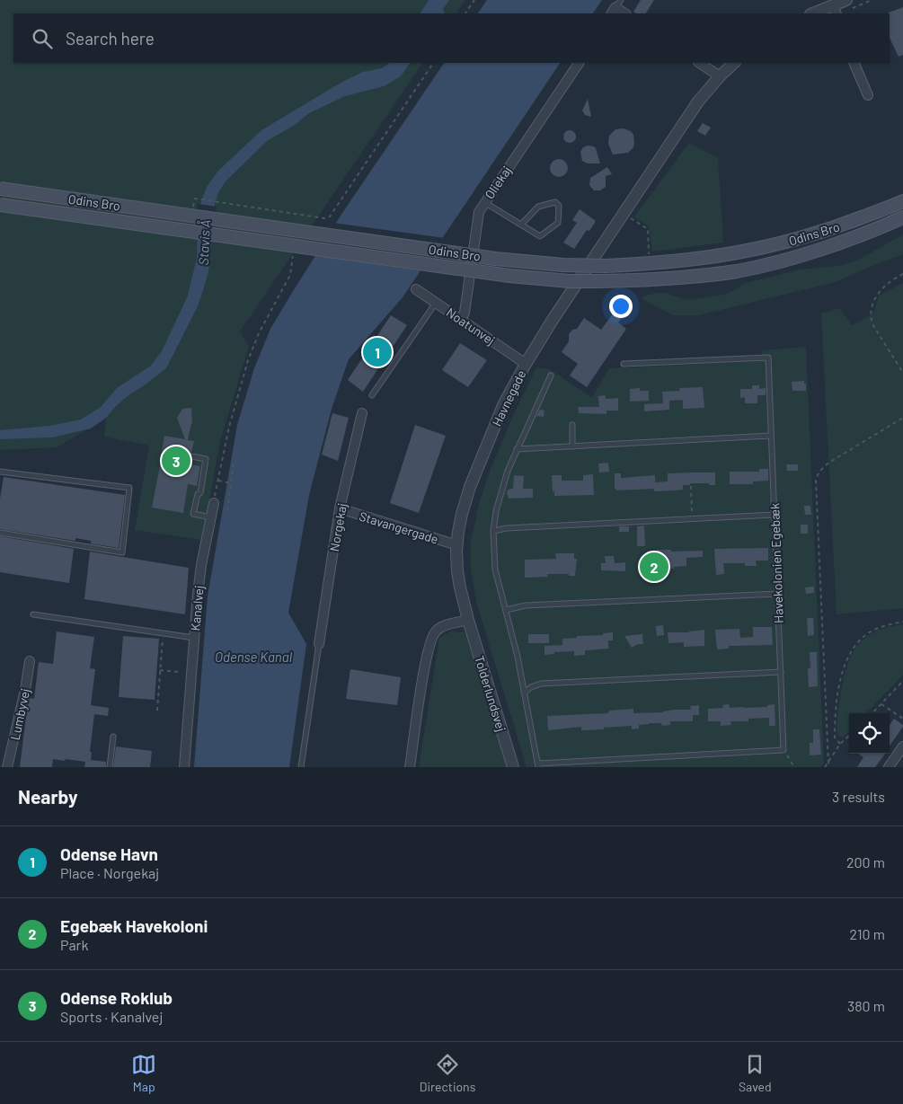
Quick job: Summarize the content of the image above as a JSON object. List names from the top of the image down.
{
  "streets": {
    "main road": ["Odins Bro"],
    "street": [
      "Oliekaj",
      "Noatunvej",
      "Havnegade",
      "Norgekaj",
      "Stavangergade",
      "Kanalvej",
      "Tolderlundsvej",
      "Lumbyvej"
    ],
    "lane": ["Havekolonien Egebæk"]
  },
  "crossings": [
    ["Oliekaj", "Noatunvej"],
    ["Noatunvej", "Havnegade"],
    ["Havnegade", "Stavangergade"],
    ["Havnegade", "Tolderlundsvej"],
    ["Norgekaj", "Stavangergade"]
  ],
  "water": ["Stavis Å", "Odense Kanal"],
  "page": {
    "search": "Search here",
    "pins": ["1", "3", "2"],
    "heading": ["Nearby", "3 results"],
    "list": [
      {
        "mark": "1",
        "name": "Odense Havn",
        "note": "Place · Norgekaj",
        "value": "200 m"
      },
      {
        "mark": "2",
        "name": "Egebæk Havekoloni",
        "note": "Park",
        "value": "210 m"
      },
      {
        "mark": "3",
        "name": "Odense Roklub",
        "note": "Sports · Kanalvej",
        "value": "380 m"
      }
    ],
    "nav": ["Map", "Directions", "Saved"]
  }
}
